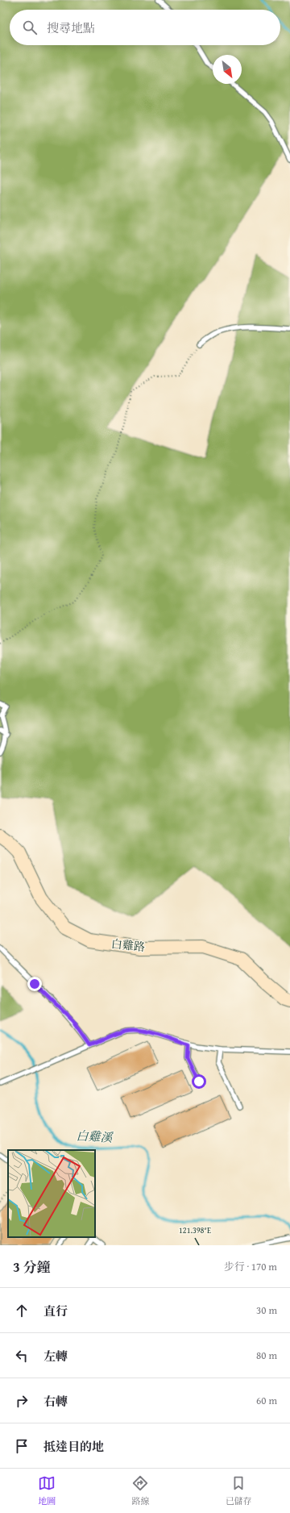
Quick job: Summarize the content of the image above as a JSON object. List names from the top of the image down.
{
  "streets": {
    "street": ["白雞路"]
  },
  "water": ["白雞溪"],
  "north": "bottom right",
  "page": {
    "search": "搜尋地點",
    "heading": ["3 分鐘", "步行 · 170 m"],
    "list": [
      ["直行", "30 m"],
      ["左轉", "80 m"],
      ["右轉", "60 m"],
      "抵達目的地"
    ],
    "nav": ["地圖", "路線", "已儲存"]
  },
  "coordinates": ["121.398°E"]
}
